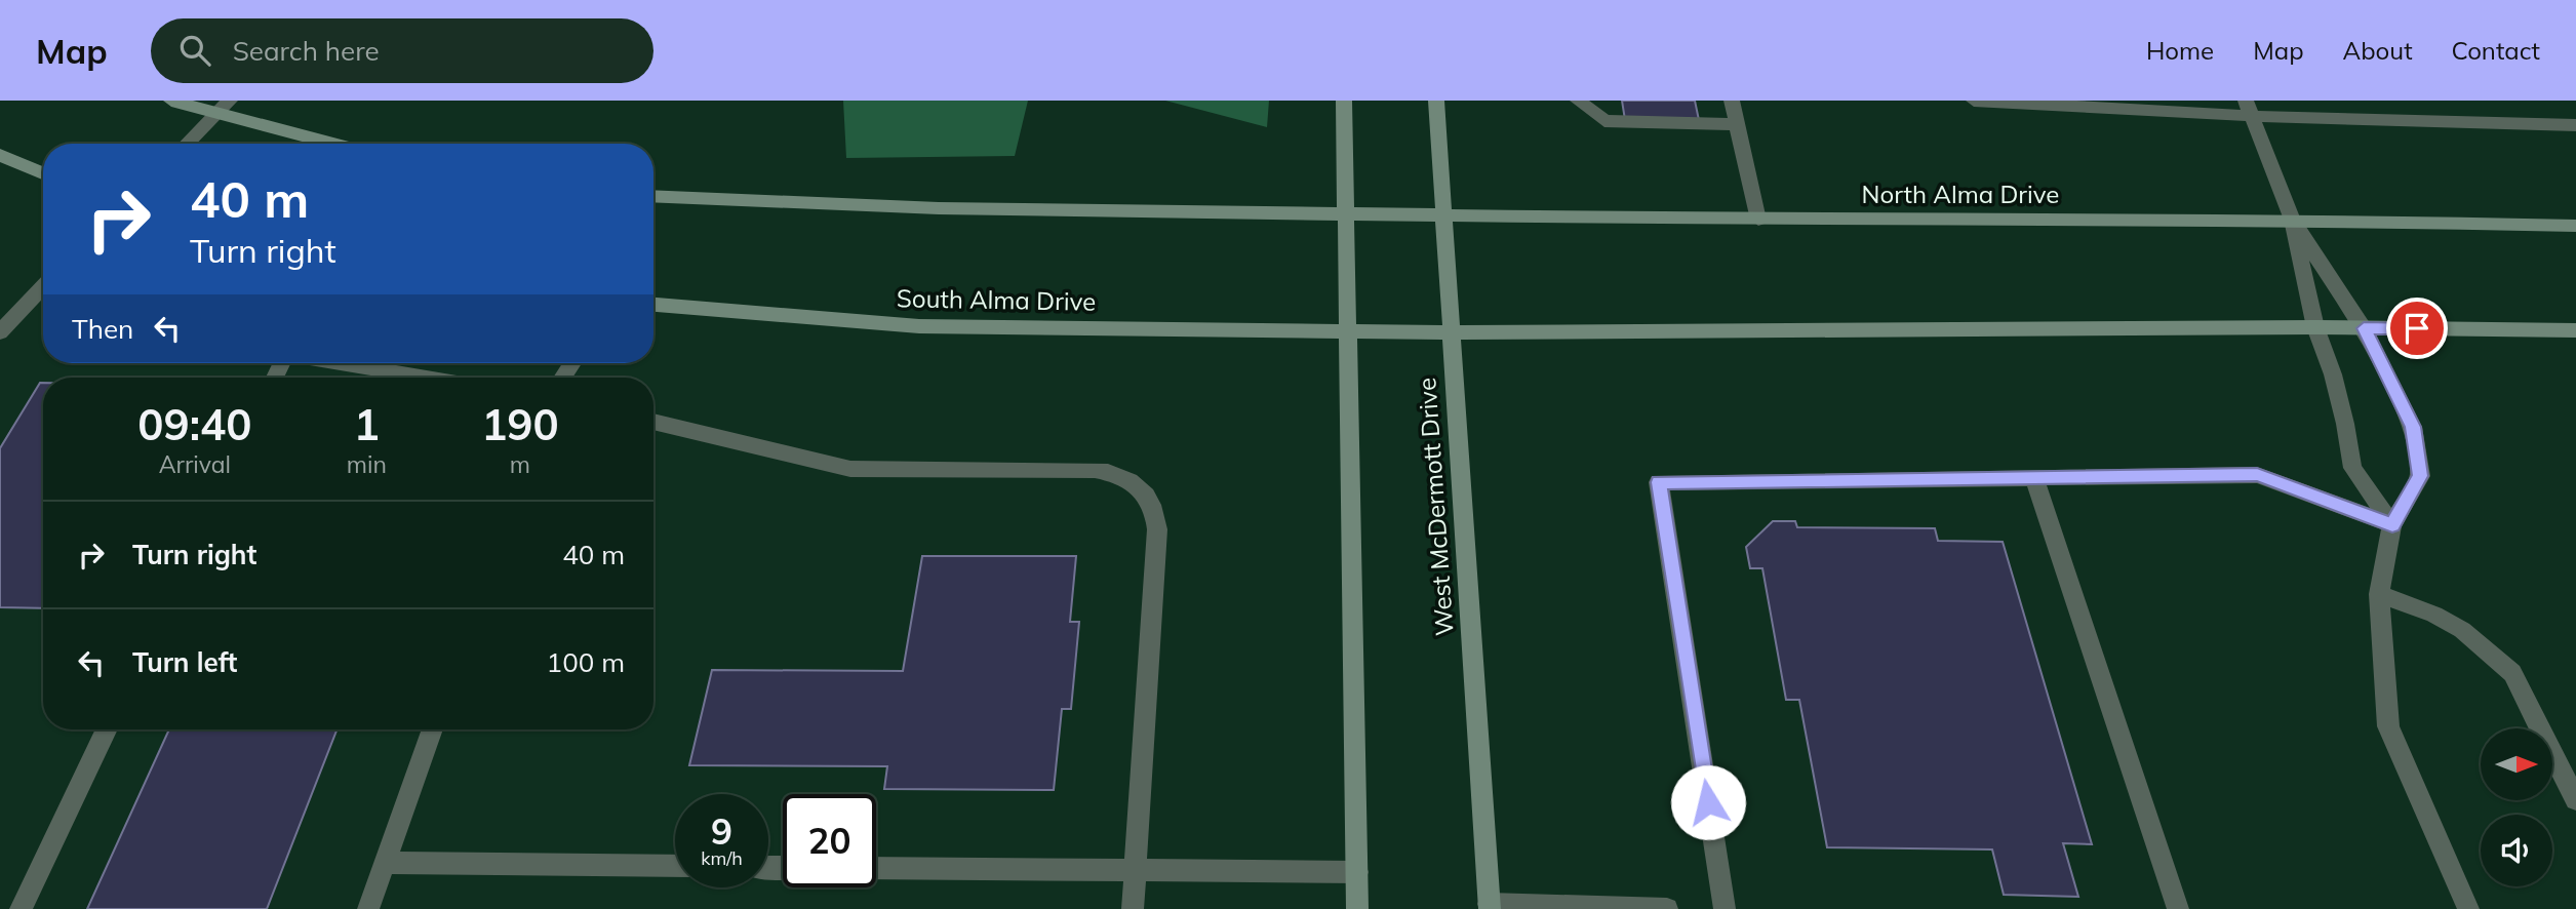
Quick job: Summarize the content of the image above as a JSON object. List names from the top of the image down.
{
  "streets": {
    "main road": ["North Alma Drive", "South Alma Drive", "West McDermott Drive"]
  },
  "crossings": [
    ["North Alma Drive", "West McDermott Drive"]
  ],
  "north": "right",
  "page": {
    "header": "Map",
    "search": "Search here",
    "nav": [
      "Home",
      "Map",
      "About",
      "Contact"
    ],
    "turn": ["40 m", "Turn right"],
    "then": "Then",
    "eta": [
      "09:40",
      "Arrival",
      "1",
      "min",
      "190",
      "m"
    ],
    "list": [
      {
        "name": "Turn right",
        "value": "40 m"
      },
      {
        "name": "Turn left",
        "value": "100 m"
      }
    ],
    "speed": "9 km/h",
    "limit": "20"
  }
}
